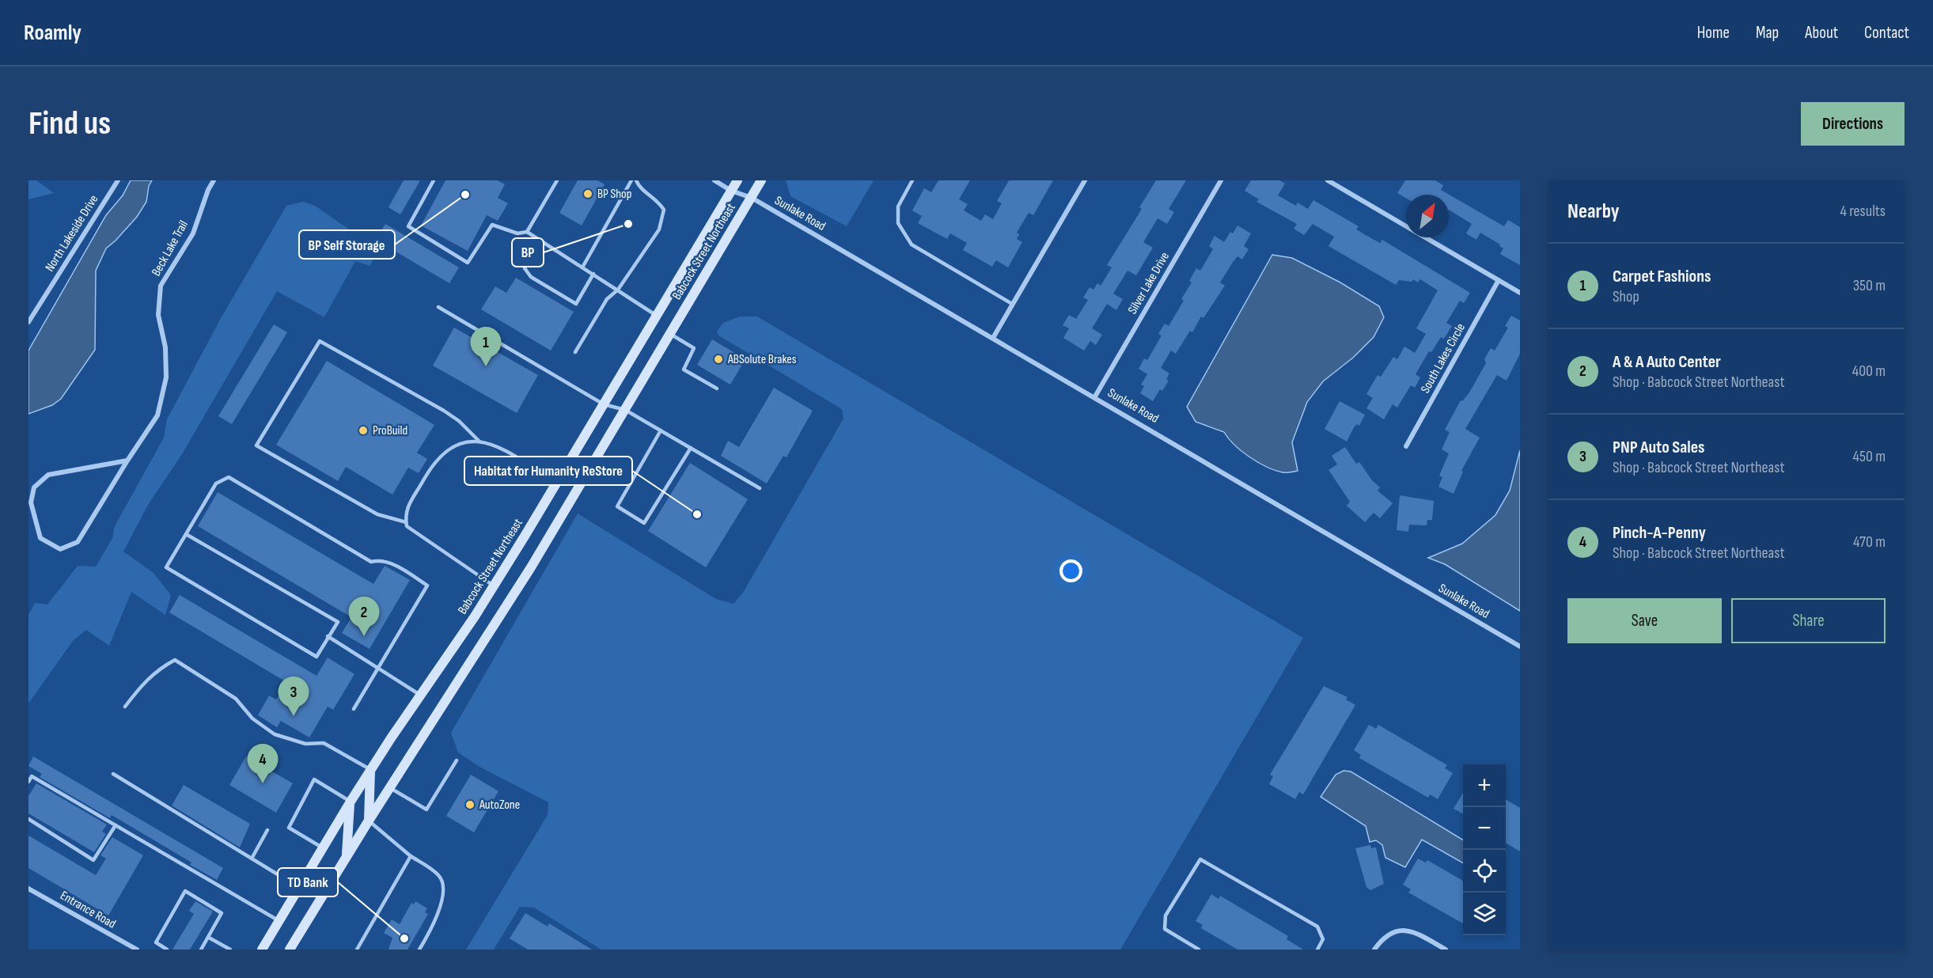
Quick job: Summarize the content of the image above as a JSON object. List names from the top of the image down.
{
  "streets": {
    "main road": ["Babcock Street Northeast"],
    "street": [
      "Sunlake Road",
      "North Lakeside Drive",
      "Beck Lake Trail",
      "Silver Lake Drive",
      "South Lakes Circle",
      "Entrance Road"
    ]
  },
  "crossings": [
    ["Sunlake Road", "Babcock Street Northeast"],
    ["Sunlake Road", "Silver Lake Drive"]
  ],
  "places": [
    "BP Shop",
    "BP Self Storage",
    "BP",
    "ABSolute Brakes",
    "ProBuild",
    "Habitat for Humanity ReStore",
    "AutoZone",
    "TD Bank"
  ],
  "north": "top right",
  "page": {
    "header": "Roamly",
    "nav": [
      "Home",
      "Map",
      "About",
      "Contact"
    ],
    "buttons": [
      "Directions",
      ["Save", "Share"]
    ],
    "title": "Find us",
    "heading": ["Nearby", "4 results"],
    "list": [
      {
        "mark": "1",
        "name": "Carpet Fashions",
        "note": "Shop",
        "value": "350 m"
      },
      {
        "mark": "2",
        "name": "A & A Auto Center",
        "note": "Shop · Babcock Street Northeast",
        "value": "400 m"
      },
      {
        "mark": "3",
        "name": "PNP Auto Sales",
        "note": "Shop · Babcock Street Northeast",
        "value": "450 m"
      },
      {
        "mark": "4",
        "name": "Pinch-A-Penny",
        "note": "Shop · Babcock Street Northeast",
        "value": "470 m"
      }
    ],
    "pins": [
      "1",
      "2",
      "3",
      "4"
    ],
    "map_buttons": ["+", "−"]
  }
}
